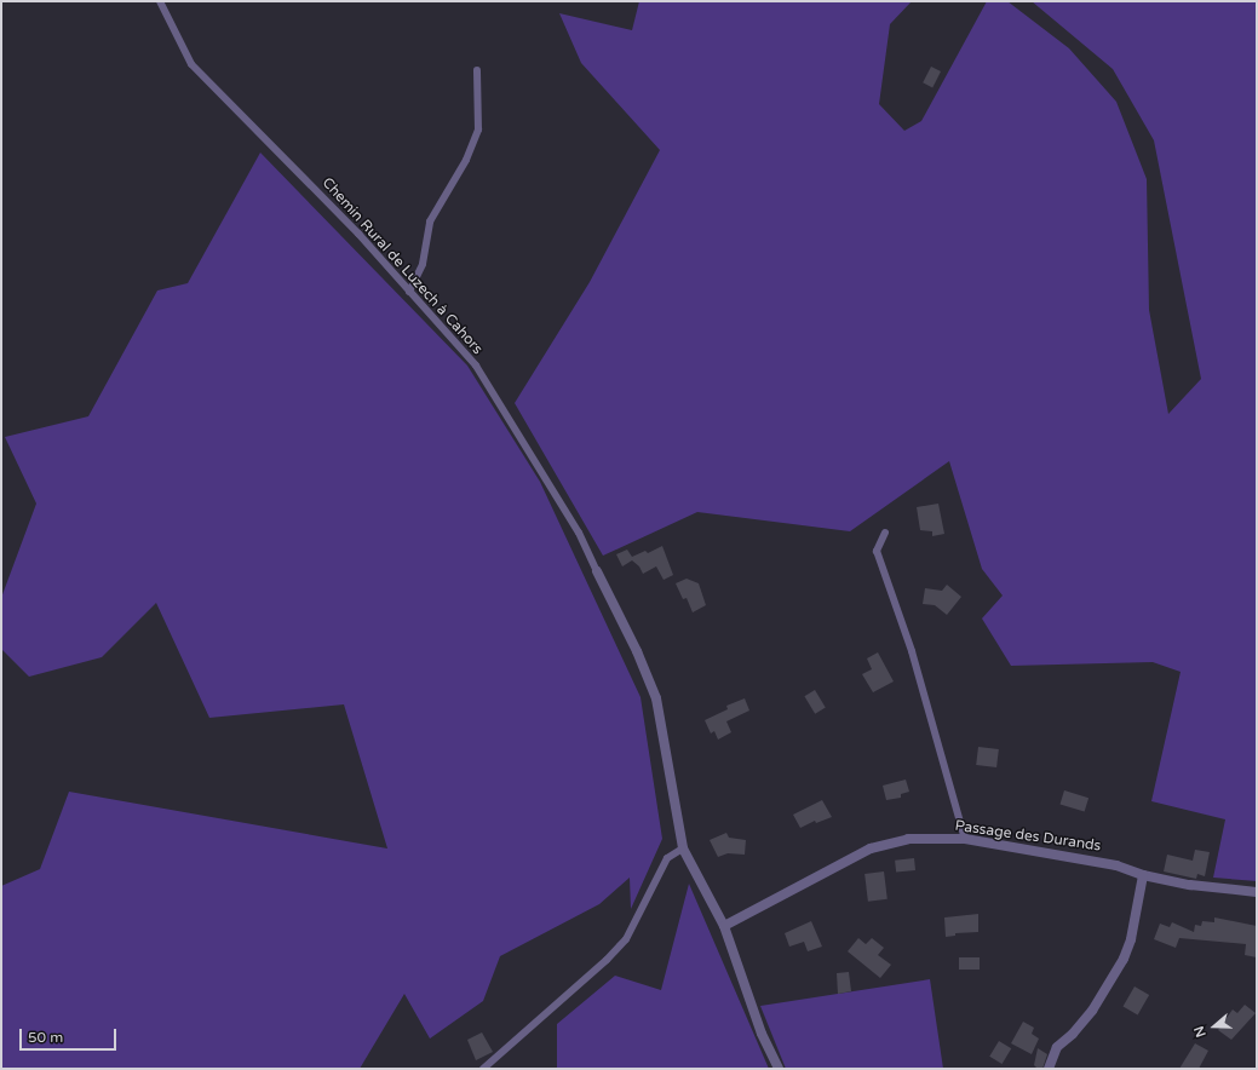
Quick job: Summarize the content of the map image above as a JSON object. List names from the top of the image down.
{
  "streets": {
    "street": ["Passage des Durands"],
    "lane": ["Chemin Rural de Luzech à Cahors"]
  },
  "scale_bar": "50 m",
  "north": "left"
}
